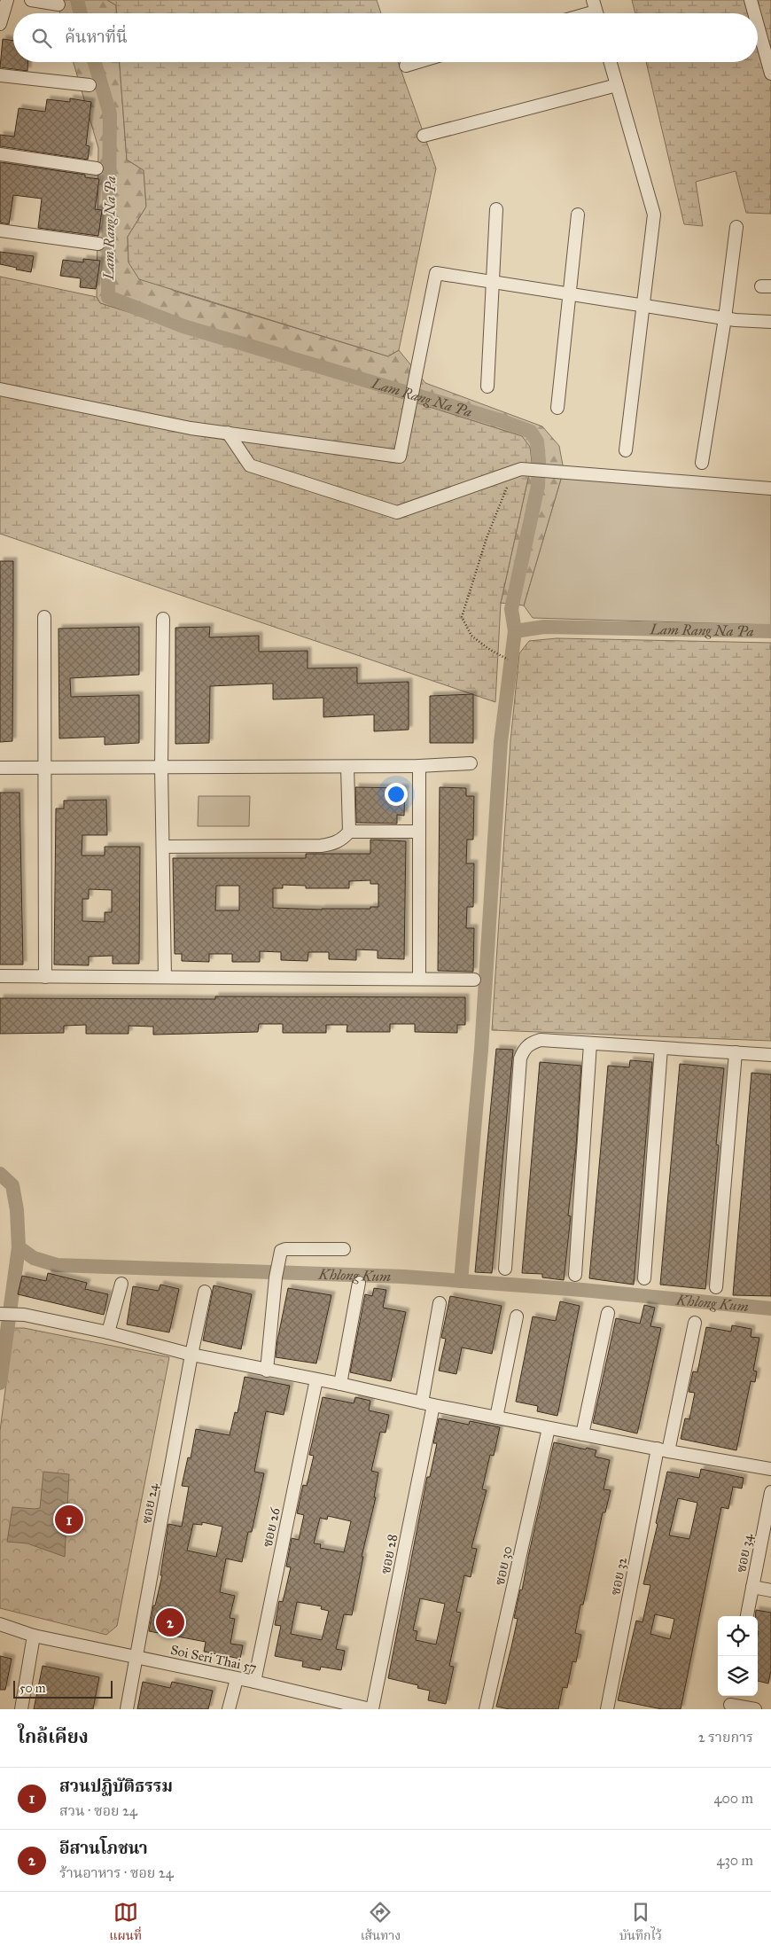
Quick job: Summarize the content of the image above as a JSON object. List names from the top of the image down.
{
  "streets": {
    "street": [
      "ซอย 24",
      "ซอย 26",
      "ซอย 34",
      "ซอย 28",
      "ซอย 30",
      "ซอย 32",
      "Soi Seri Thai 57"
    ]
  },
  "crossings": [
    ["ซอย 24", "Soi Seri Thai 57"],
    ["ซอย 26", "Soi Seri Thai 57"],
    ["ซอย 28", "Soi Seri Thai 57"]
  ],
  "water": ["Lam Rang Na Pa", "Khlong Kum"],
  "scale_bar": "50 m",
  "page": {
    "search": "ค้นหาที่นี่",
    "pins": ["1", "2"],
    "scale": "50 m",
    "heading": ["ใกล้เคียง", "2 รายการ"],
    "list": [
      {
        "mark": "1",
        "name": "สวนปฏิบัติธรรม",
        "note": "สวน · ซอย 24",
        "value": "400 m"
      },
      {
        "mark": "2",
        "name": "อีสานโภชนา",
        "note": "ร้านอาหาร · ซอย 24",
        "value": "430 m"
      }
    ],
    "nav": ["แผนที่", "เส้นทาง", "บันทึกไว้"]
  }
}
